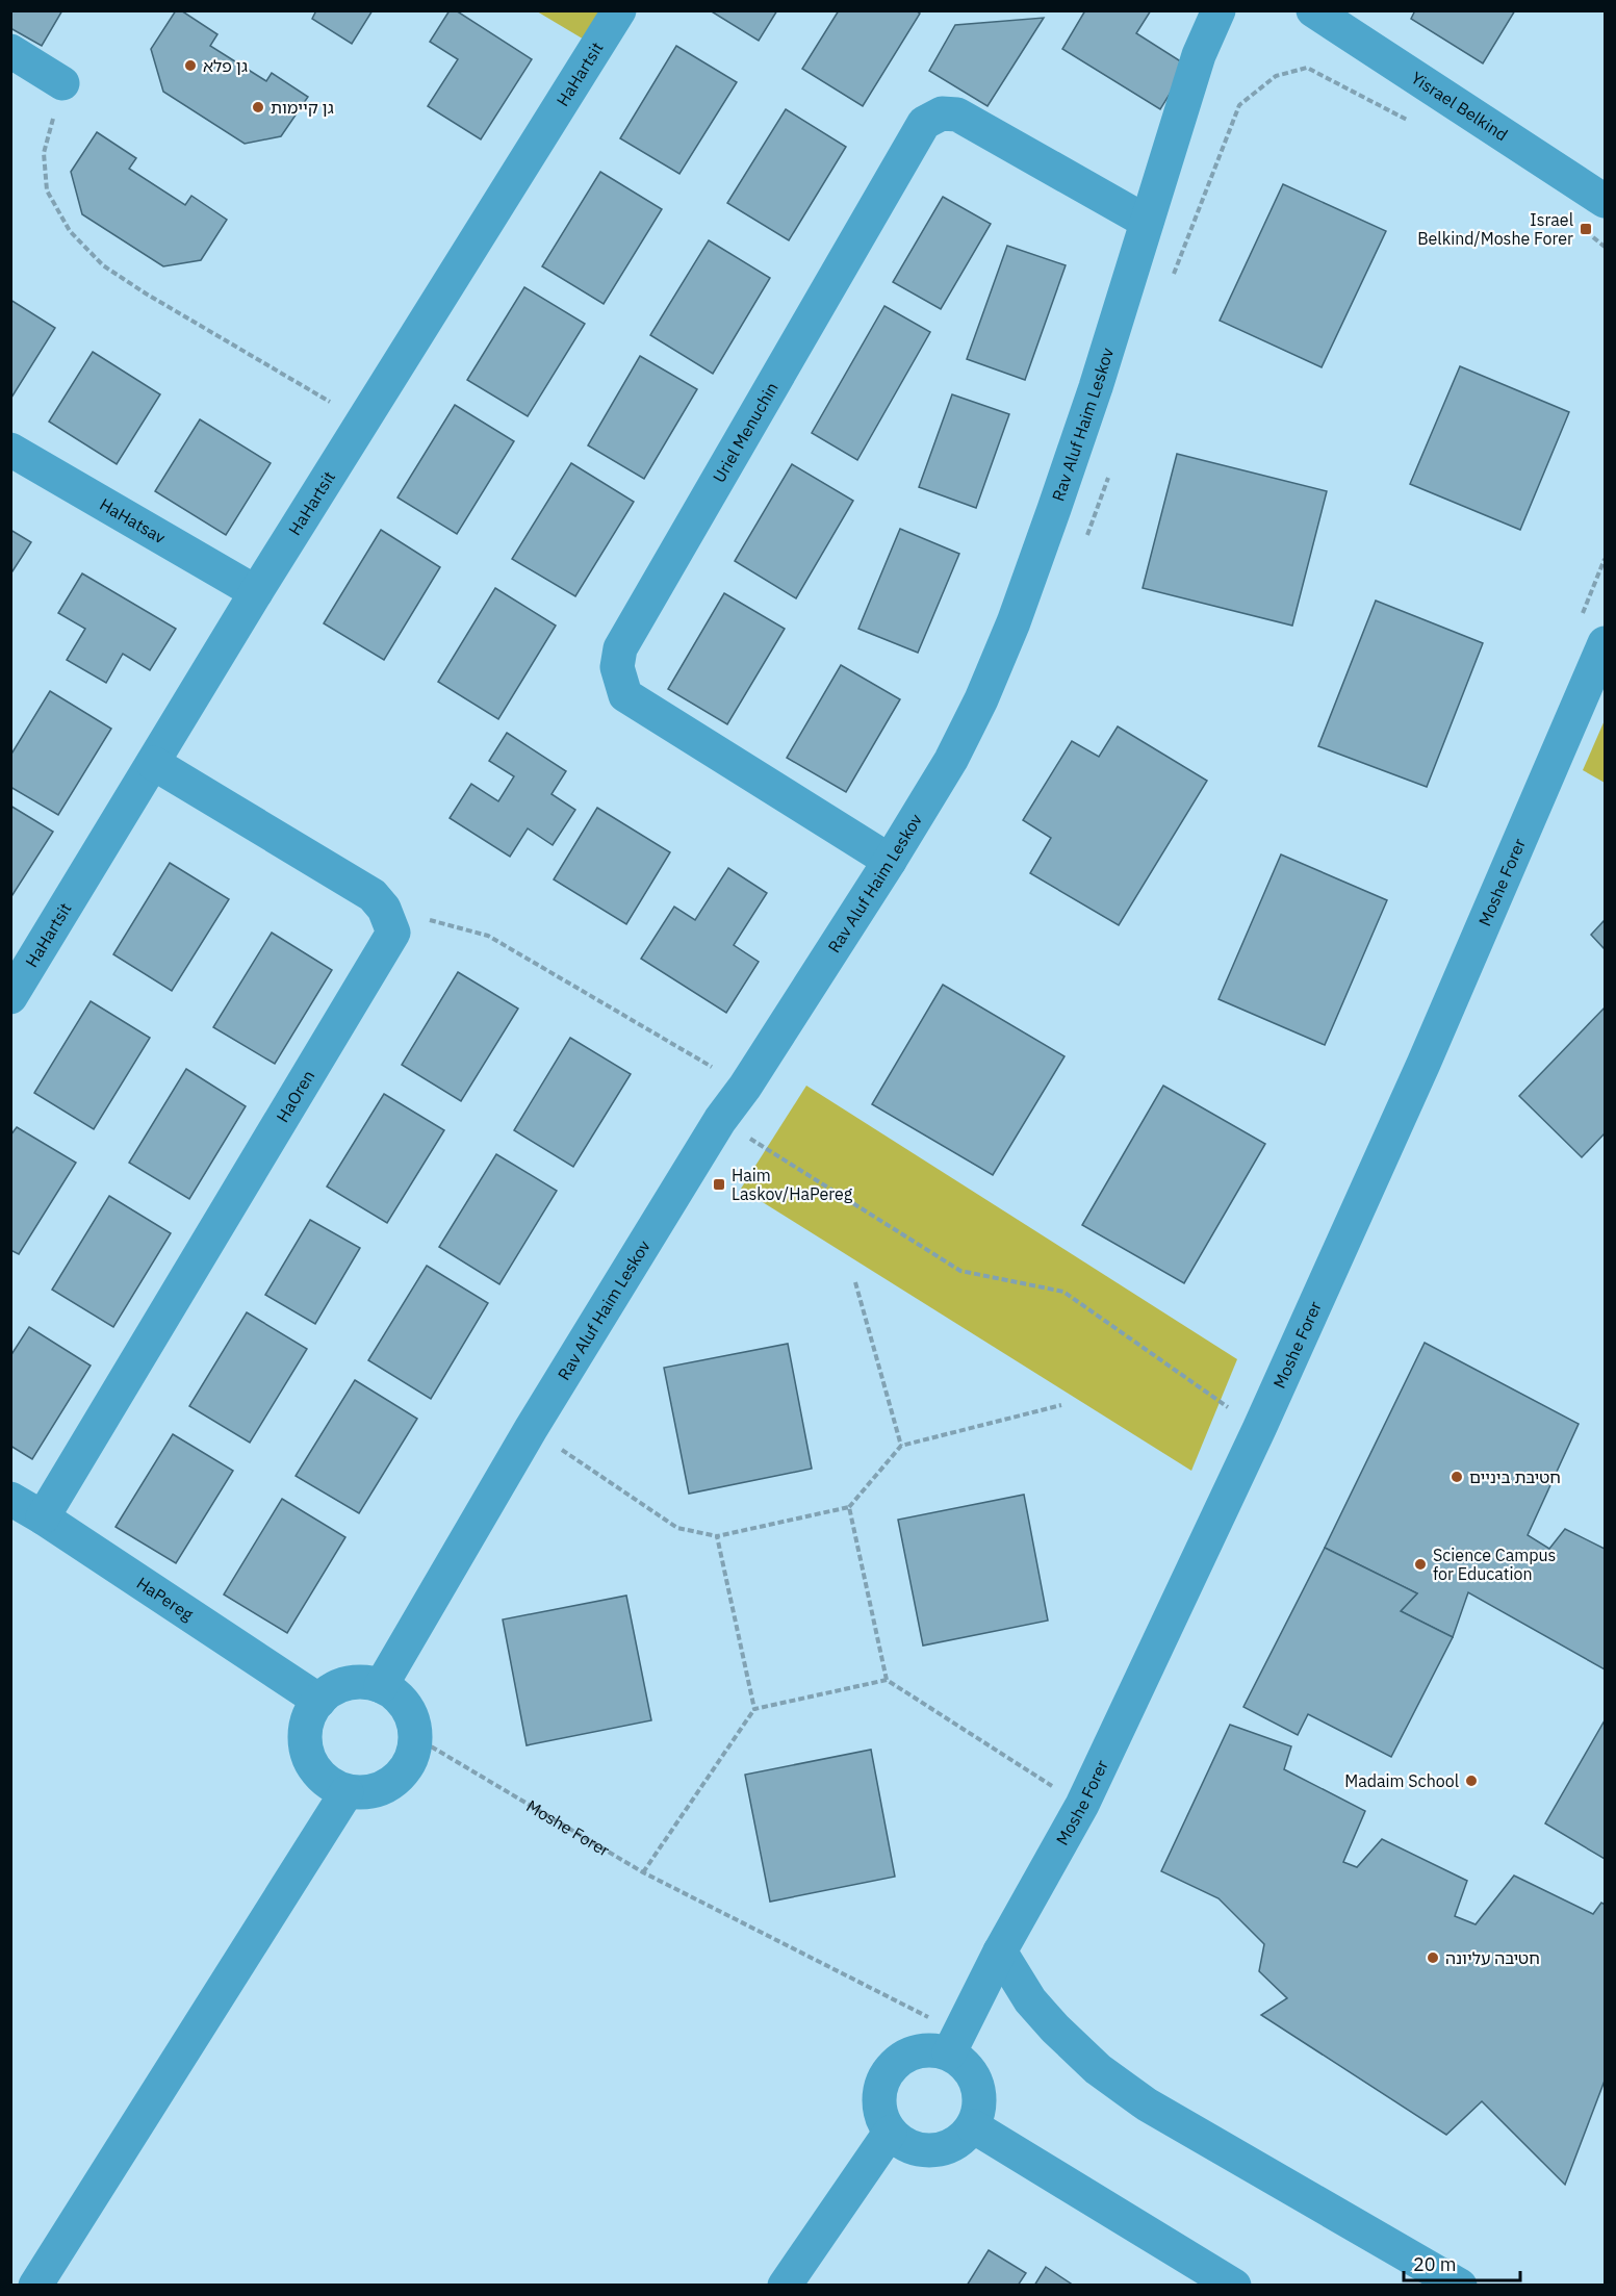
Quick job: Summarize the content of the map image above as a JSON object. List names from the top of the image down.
{
  "streets": {
    "street": [
      "HaHartsit",
      "Yisrael Belkind",
      "Rav Aluf Haim Leskov",
      "Uriel Menuchin",
      "HaHatsav",
      "Moshe Forer",
      "HaOren",
      "HaPereg"
    ]
  },
  "crossings": [
    ["HaHartsit", "HaHatsav"],
    ["Rav Aluf Haim Leskov", "Uriel Menuchin"],
    ["Rav Aluf Haim Leskov", "Moshe Forer"],
    ["Rav Aluf Haim Leskov", "HaPereg"],
    ["Moshe Forer", "HaPereg"],
    ["HaOren", "HaPereg"]
  ],
  "places": {
    "other": [
      "גן פלא",
      "גן קיימות",
      "חטיבת ביניים",
      "Science Campus for Education",
      "Madaim School",
      "חטיבה עליונה"
    ],
    "transit": ["Israel Belkind/Moshe Forer", "Haim Laskov/HaPereg"]
  },
  "scale_bar": "20 m"
}
